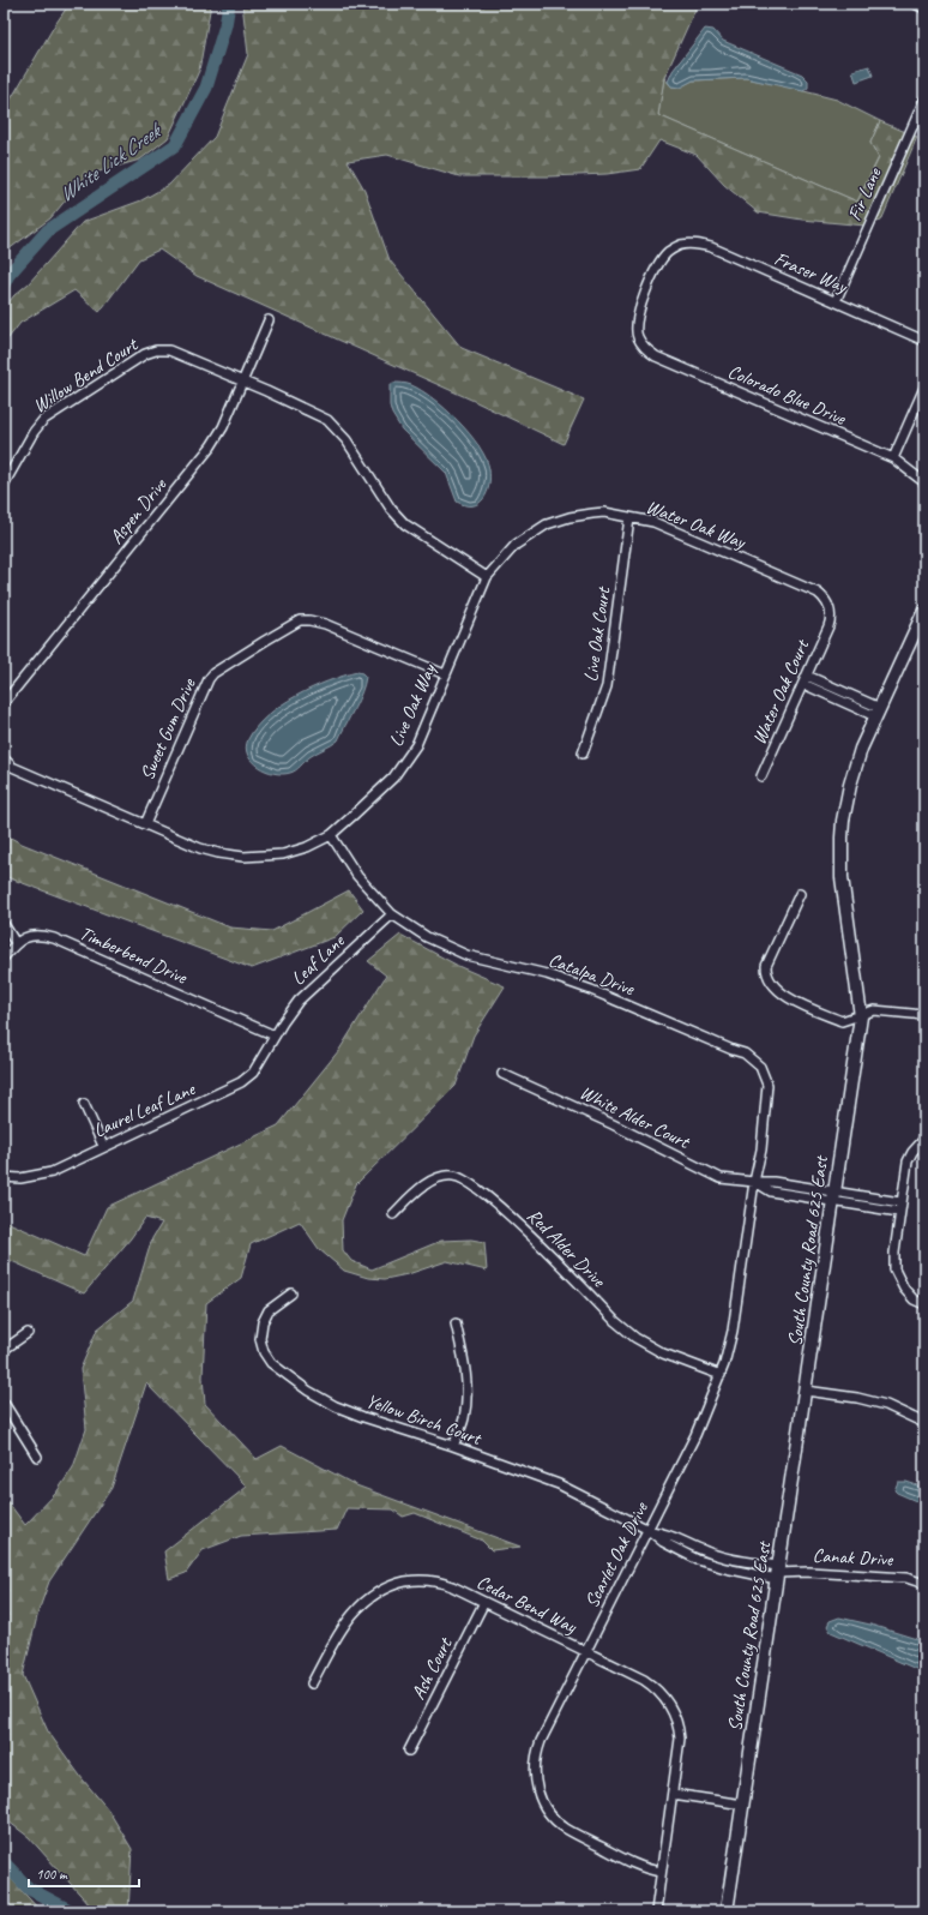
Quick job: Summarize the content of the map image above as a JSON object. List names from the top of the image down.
{
  "streets": {
    "street": [
      "Fir Lane",
      "Fraser Way",
      "Willow Bend Court",
      "Colorado Blue Drive",
      "Aspen Drive",
      "Water Oak Way",
      "Live Oak Court",
      "Water Oak Court",
      "Live Oak Way",
      "Sweet Gum Drive",
      "Timberbend Drive",
      "Leaf Lane",
      "Catalpa Drive",
      "Laurel Leaf Lane",
      "White Alder Court",
      "Red Alder Drive",
      "South County Road 625 East",
      "Yellow Birch Court",
      "Scarlet Oak Drive",
      "Canak Drive",
      "Cedar Bend Way",
      "Ash Court"
    ]
  },
  "crossings": [
    ["Fir Lane", "Fraser Way"],
    ["Fraser Way", "Colorado Blue Drive"],
    ["Willow Bend Court", "Aspen Drive"],
    ["Willow Bend Court", "Water Oak Way"],
    ["Water Oak Way", "Live Oak Court"],
    ["Water Oak Way", "Water Oak Court"],
    ["Water Oak Way", "Live Oak Way"],
    ["Live Oak Way", "Sweet Gum Drive"],
    ["Live Oak Way", "Catalpa Drive"],
    ["Timberbend Drive", "Leaf Lane"],
    ["Timberbend Drive", "Laurel Leaf Lane"],
    ["Leaf Lane", "Catalpa Drive"],
    ["Leaf Lane", "Laurel Leaf Lane"],
    ["Catalpa Drive", "White Alder Court"],
    ["Catalpa Drive", "Scarlet Oak Drive"],
    ["White Alder Court", "South County Road 625 East"],
    ["White Alder Court", "Scarlet Oak Drive"],
    ["Red Alder Drive", "Scarlet Oak Drive"],
    ["South County Road 625 East", "Yellow Birch Court"],
    ["South County Road 625 East", "Canak Drive"],
    ["Yellow Birch Court", "Scarlet Oak Drive"],
    ["Yellow Birch Court", "Canak Drive"],
    ["Scarlet Oak Drive", "Cedar Bend Way"],
    ["Cedar Bend Way", "Ash Court"]
  ],
  "water": ["White Lick Creek"],
  "scale_bar": "100 m"
}
